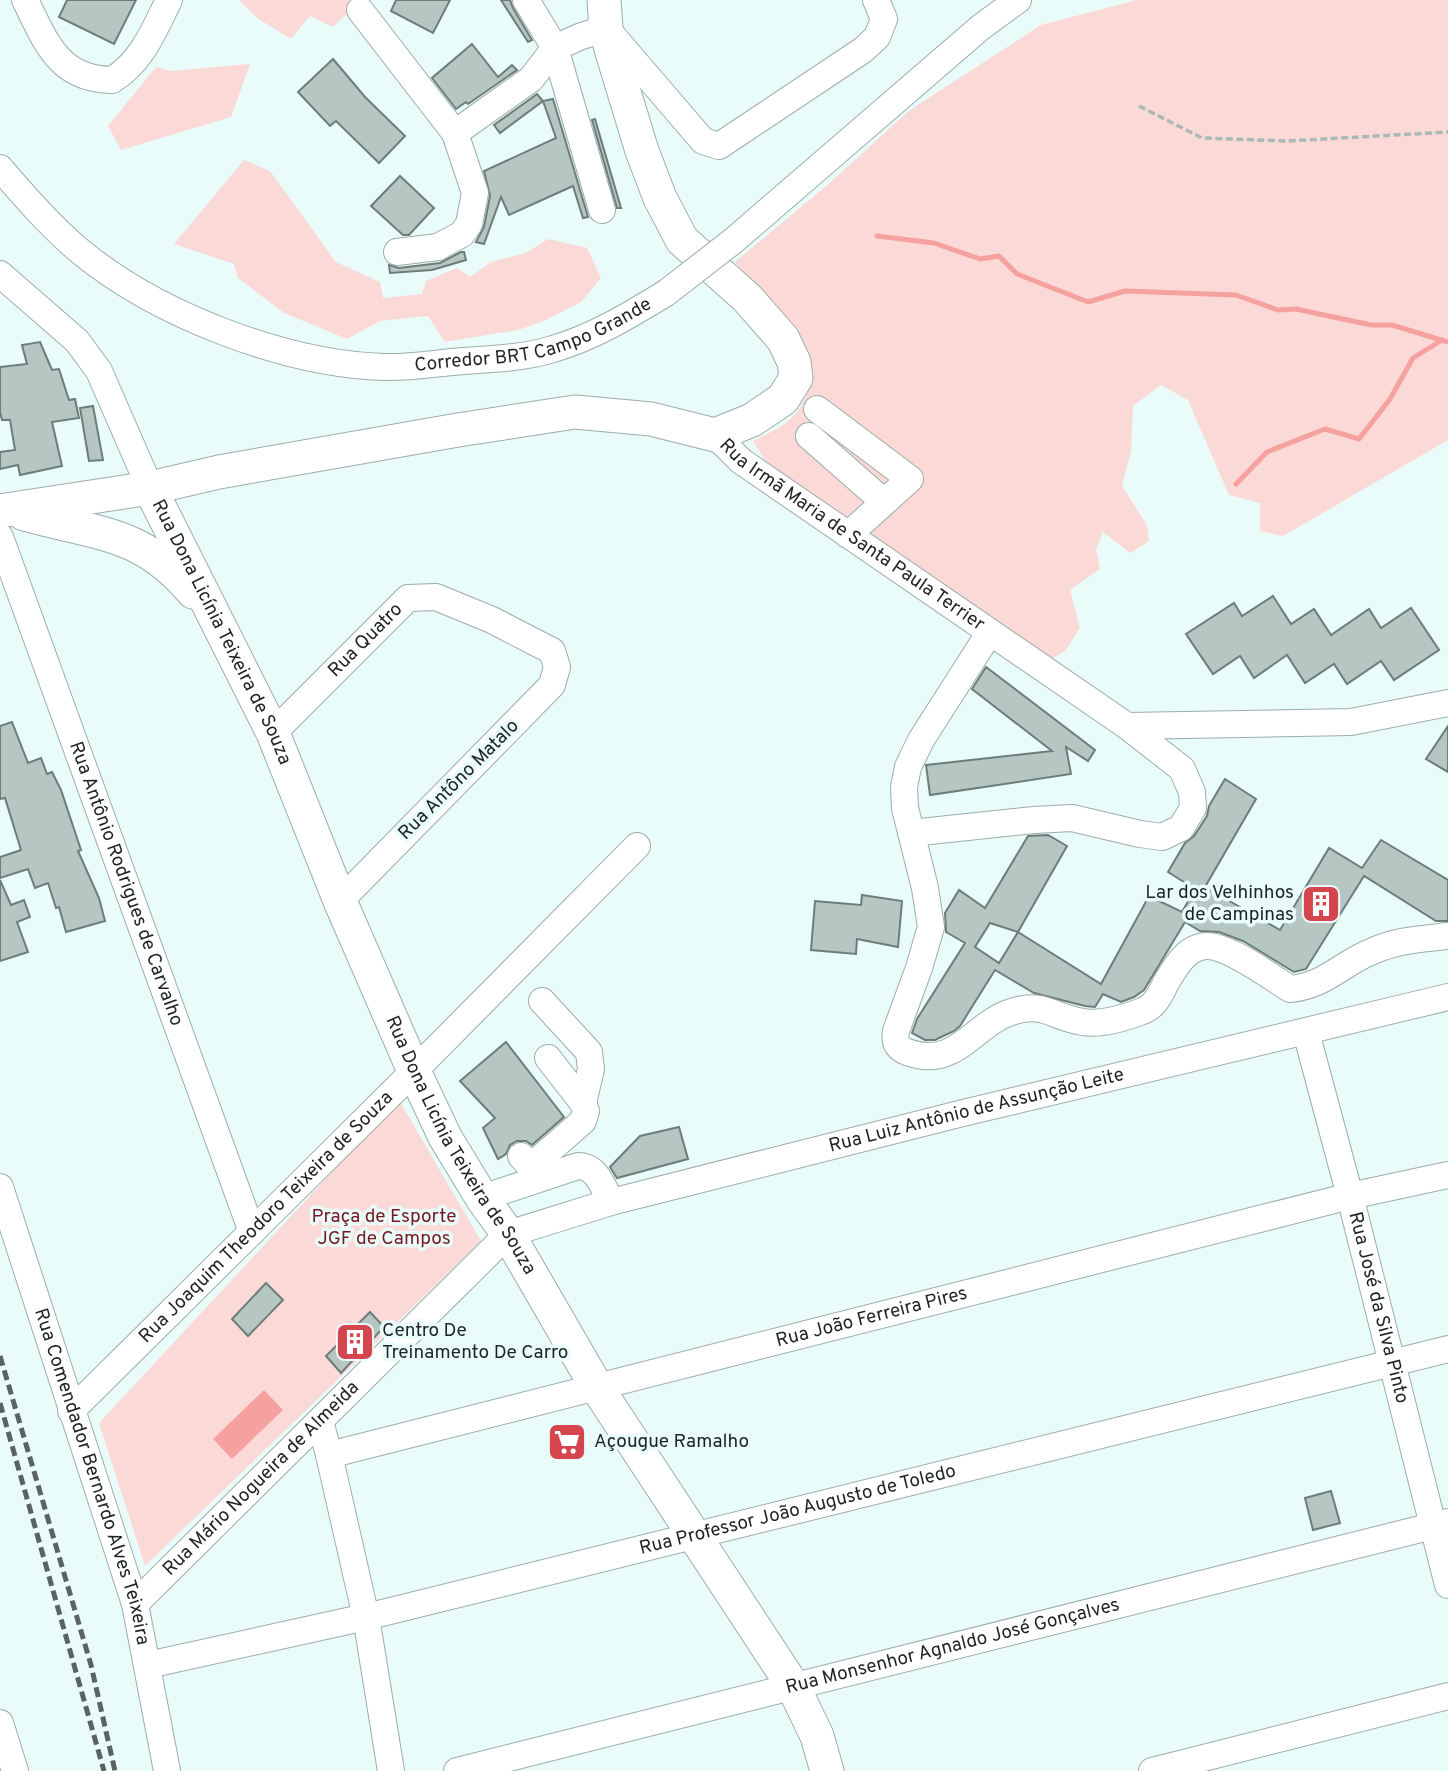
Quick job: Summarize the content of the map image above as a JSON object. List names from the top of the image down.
{
  "streets": {
    "main road": ["Rua Irmã Maria de Santa Paula Terrier", "Rua Dona Licínia Teixeira de Souza"],
    "street": [
      "Corredor BRT Campo Grande",
      "Rua Quatro",
      "Rua Antôno Matalo",
      "Rua Antônio Rodrigues de Carvalho",
      "Rua Luiz Antônio de Assunção Leite",
      "Rua Joaquim Theodoro Teixeira de Souza",
      "Rua José da Silva Pinto",
      "Rua João Ferreira Pires",
      "Rua Comendador Bernardo Alves Teixeira",
      "Rua Mário Nogueira de Almeida",
      "Rua Professor João Augusto de Toledo",
      "Rua Monsenhor Agnaldo José Gonçalves"
    ]
  },
  "crossings": [
    ["Rua Irmã Maria de Santa Paula Terrier", "Rua Dona Licínia Teixeira de Souza"],
    ["Rua Irmã Maria de Santa Paula Terrier", "Rua Antônio Rodrigues de Carvalho"],
    ["Rua Dona Licínia Teixeira de Souza", "Rua Quatro"],
    ["Rua Dona Licínia Teixeira de Souza", "Rua Antôno Matalo"],
    ["Rua Dona Licínia Teixeira de Souza", "Rua Luiz Antônio de Assunção Leite"],
    ["Rua Dona Licínia Teixeira de Souza", "Rua Joaquim Theodoro Teixeira de Souza"],
    ["Rua Dona Licínia Teixeira de Souza", "Rua João Ferreira Pires"],
    ["Rua Dona Licínia Teixeira de Souza", "Rua Mário Nogueira de Almeida"],
    ["Rua Dona Licínia Teixeira de Souza", "Rua Professor João Augusto de Toledo"],
    ["Rua Dona Licínia Teixeira de Souza", "Rua Monsenhor Agnaldo José Gonçalves"],
    ["Rua Quatro", "Rua Antôno Matalo"],
    ["Rua Antônio Rodrigues de Carvalho", "Rua Joaquim Theodoro Teixeira de Souza"],
    ["Rua Luiz Antônio de Assunção Leite", "Rua José da Silva Pinto"],
    ["Rua Luiz Antônio de Assunção Leite", "Rua Mário Nogueira de Almeida"],
    ["Rua Joaquim Theodoro Teixeira de Souza", "Rua Comendador Bernardo Alves Teixeira"],
    ["Rua José da Silva Pinto", "Rua João Ferreira Pires"],
    ["Rua José da Silva Pinto", "Rua Professor João Augusto de Toledo"],
    ["Rua José da Silva Pinto", "Rua Monsenhor Agnaldo José Gonçalves"],
    ["Rua Comendador Bernardo Alves Teixeira", "Rua Mário Nogueira de Almeida"],
    ["Rua Comendador Bernardo Alves Teixeira", "Rua Professor João Augusto de Toledo"]
  ],
  "parks": ["Praça de Esporte JGF de Campos"],
  "places": {
    "building": ["Lar dos Velhinhos de Campinas", "Centro De Treinamento De Carro"],
    "supermarket": ["Açougue Ramalho"]
  }
}
